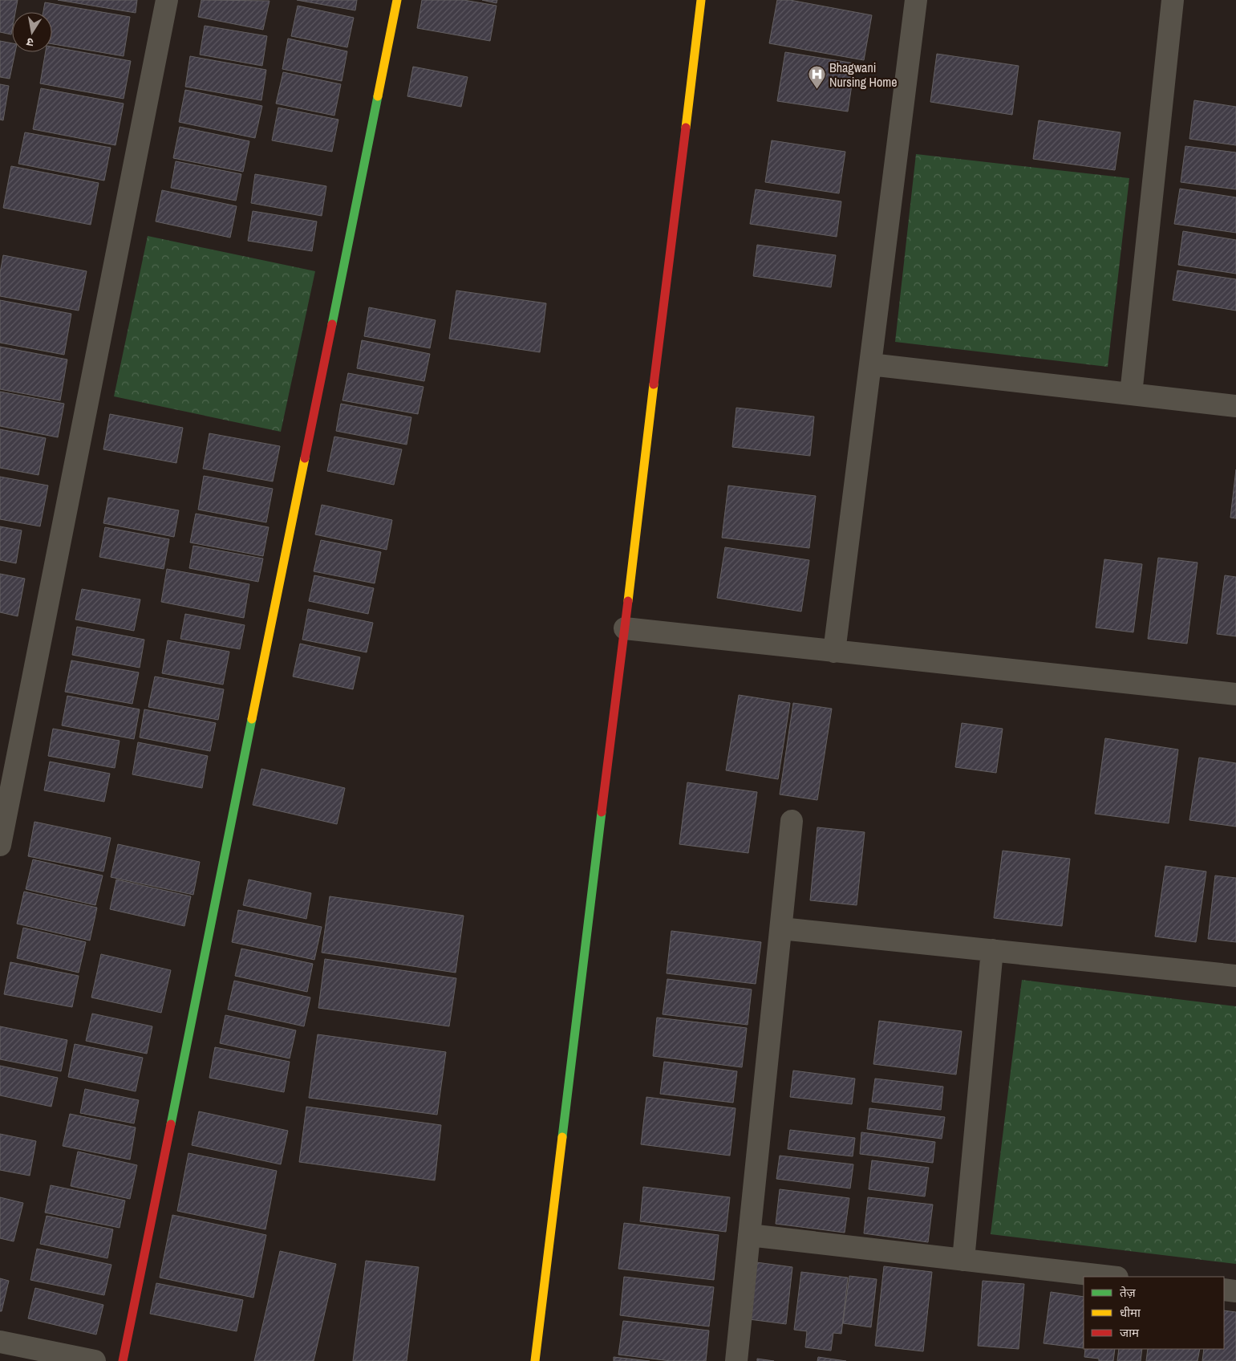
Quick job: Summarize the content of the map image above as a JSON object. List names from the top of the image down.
{
  "places": {
    "hospital": ["Bhagwani Nursing Home"]
  },
  "legend": ["तेज़", "धीमा", "जाम"],
  "north": "bottom"
}
